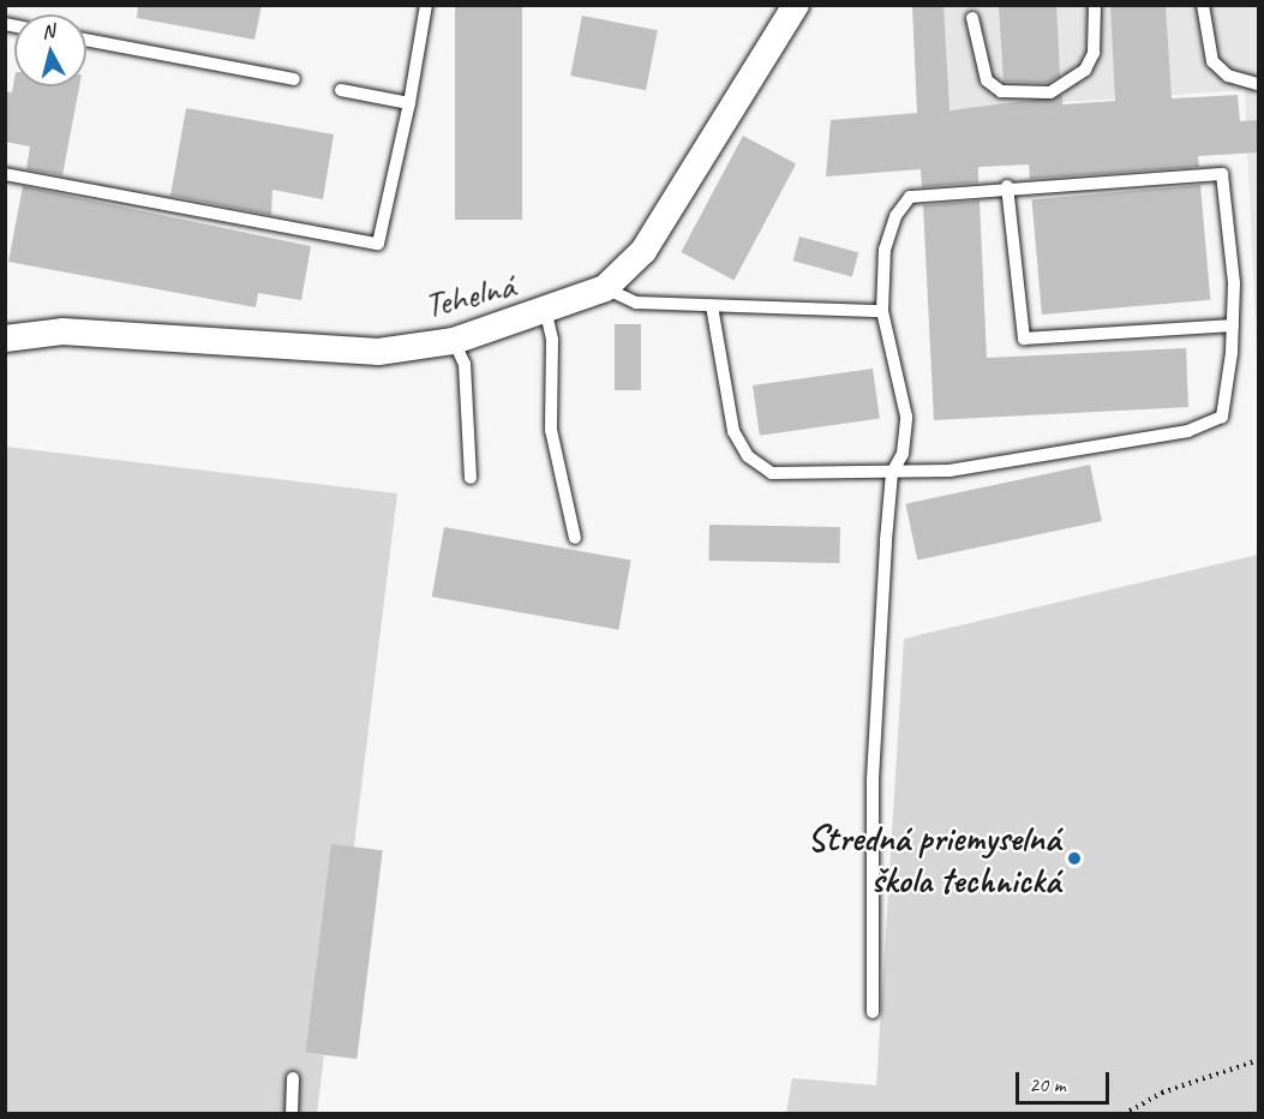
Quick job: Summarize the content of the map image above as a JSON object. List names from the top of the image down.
{
  "streets": {
    "street": ["Tehelná"]
  },
  "places": ["Stredná priemyselná škola technická"],
  "scale_bar": "20 m",
  "north": "top"
}
